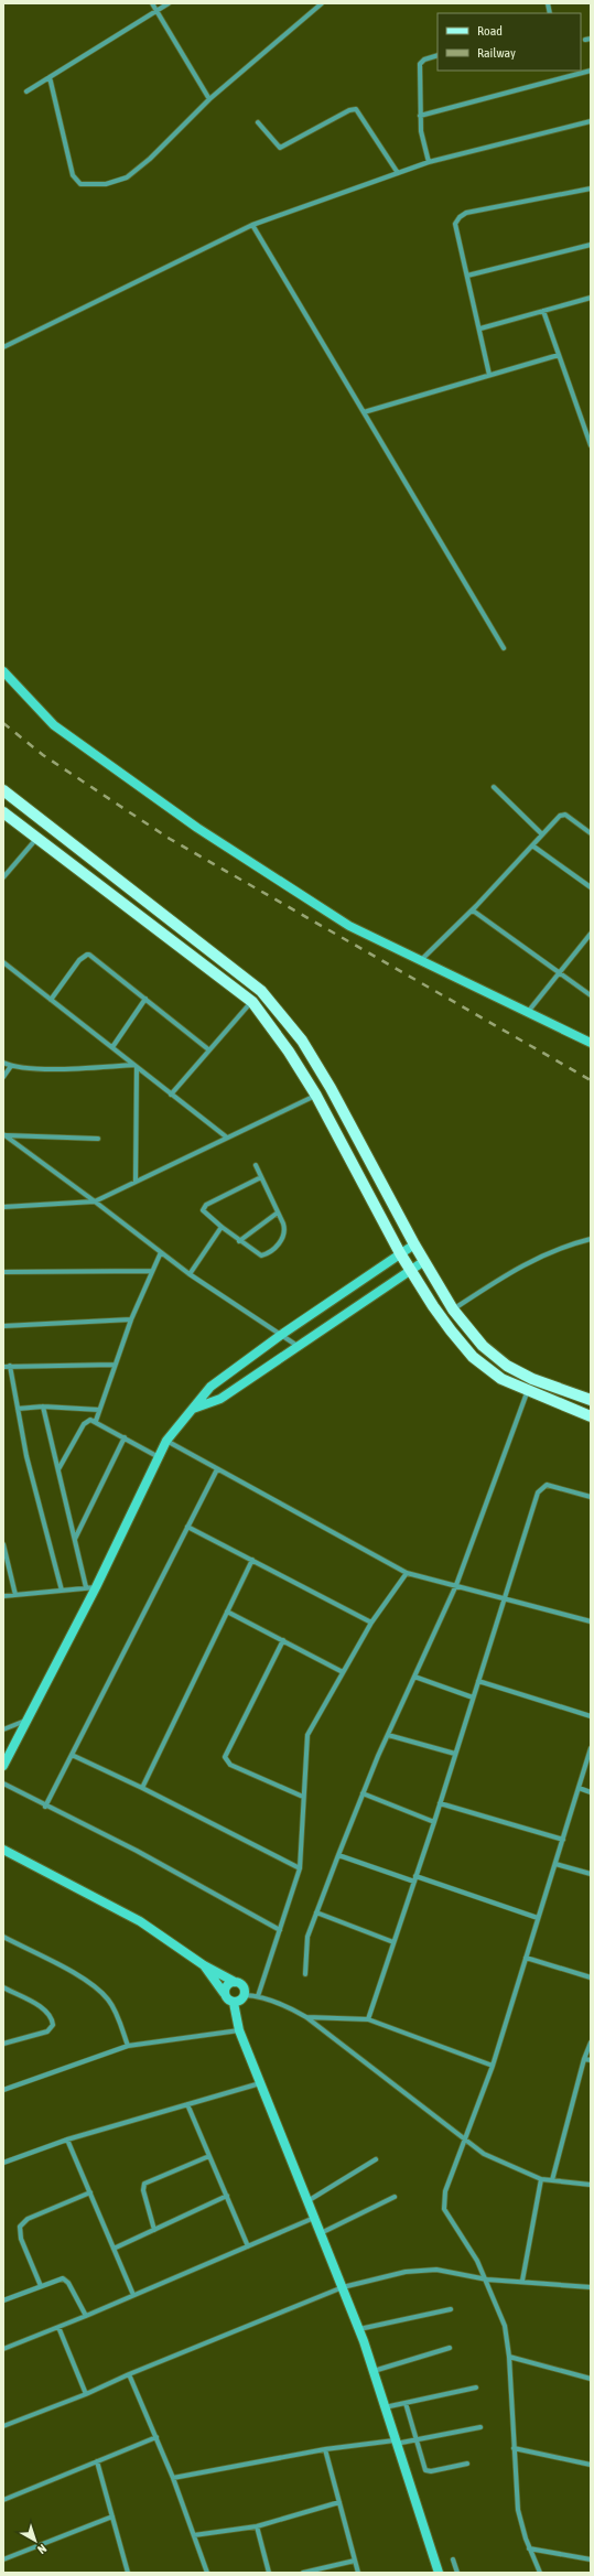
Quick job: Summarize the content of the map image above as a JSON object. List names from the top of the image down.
{
  "legend": ["Road", "Railway"],
  "north": "bottom right"
}
